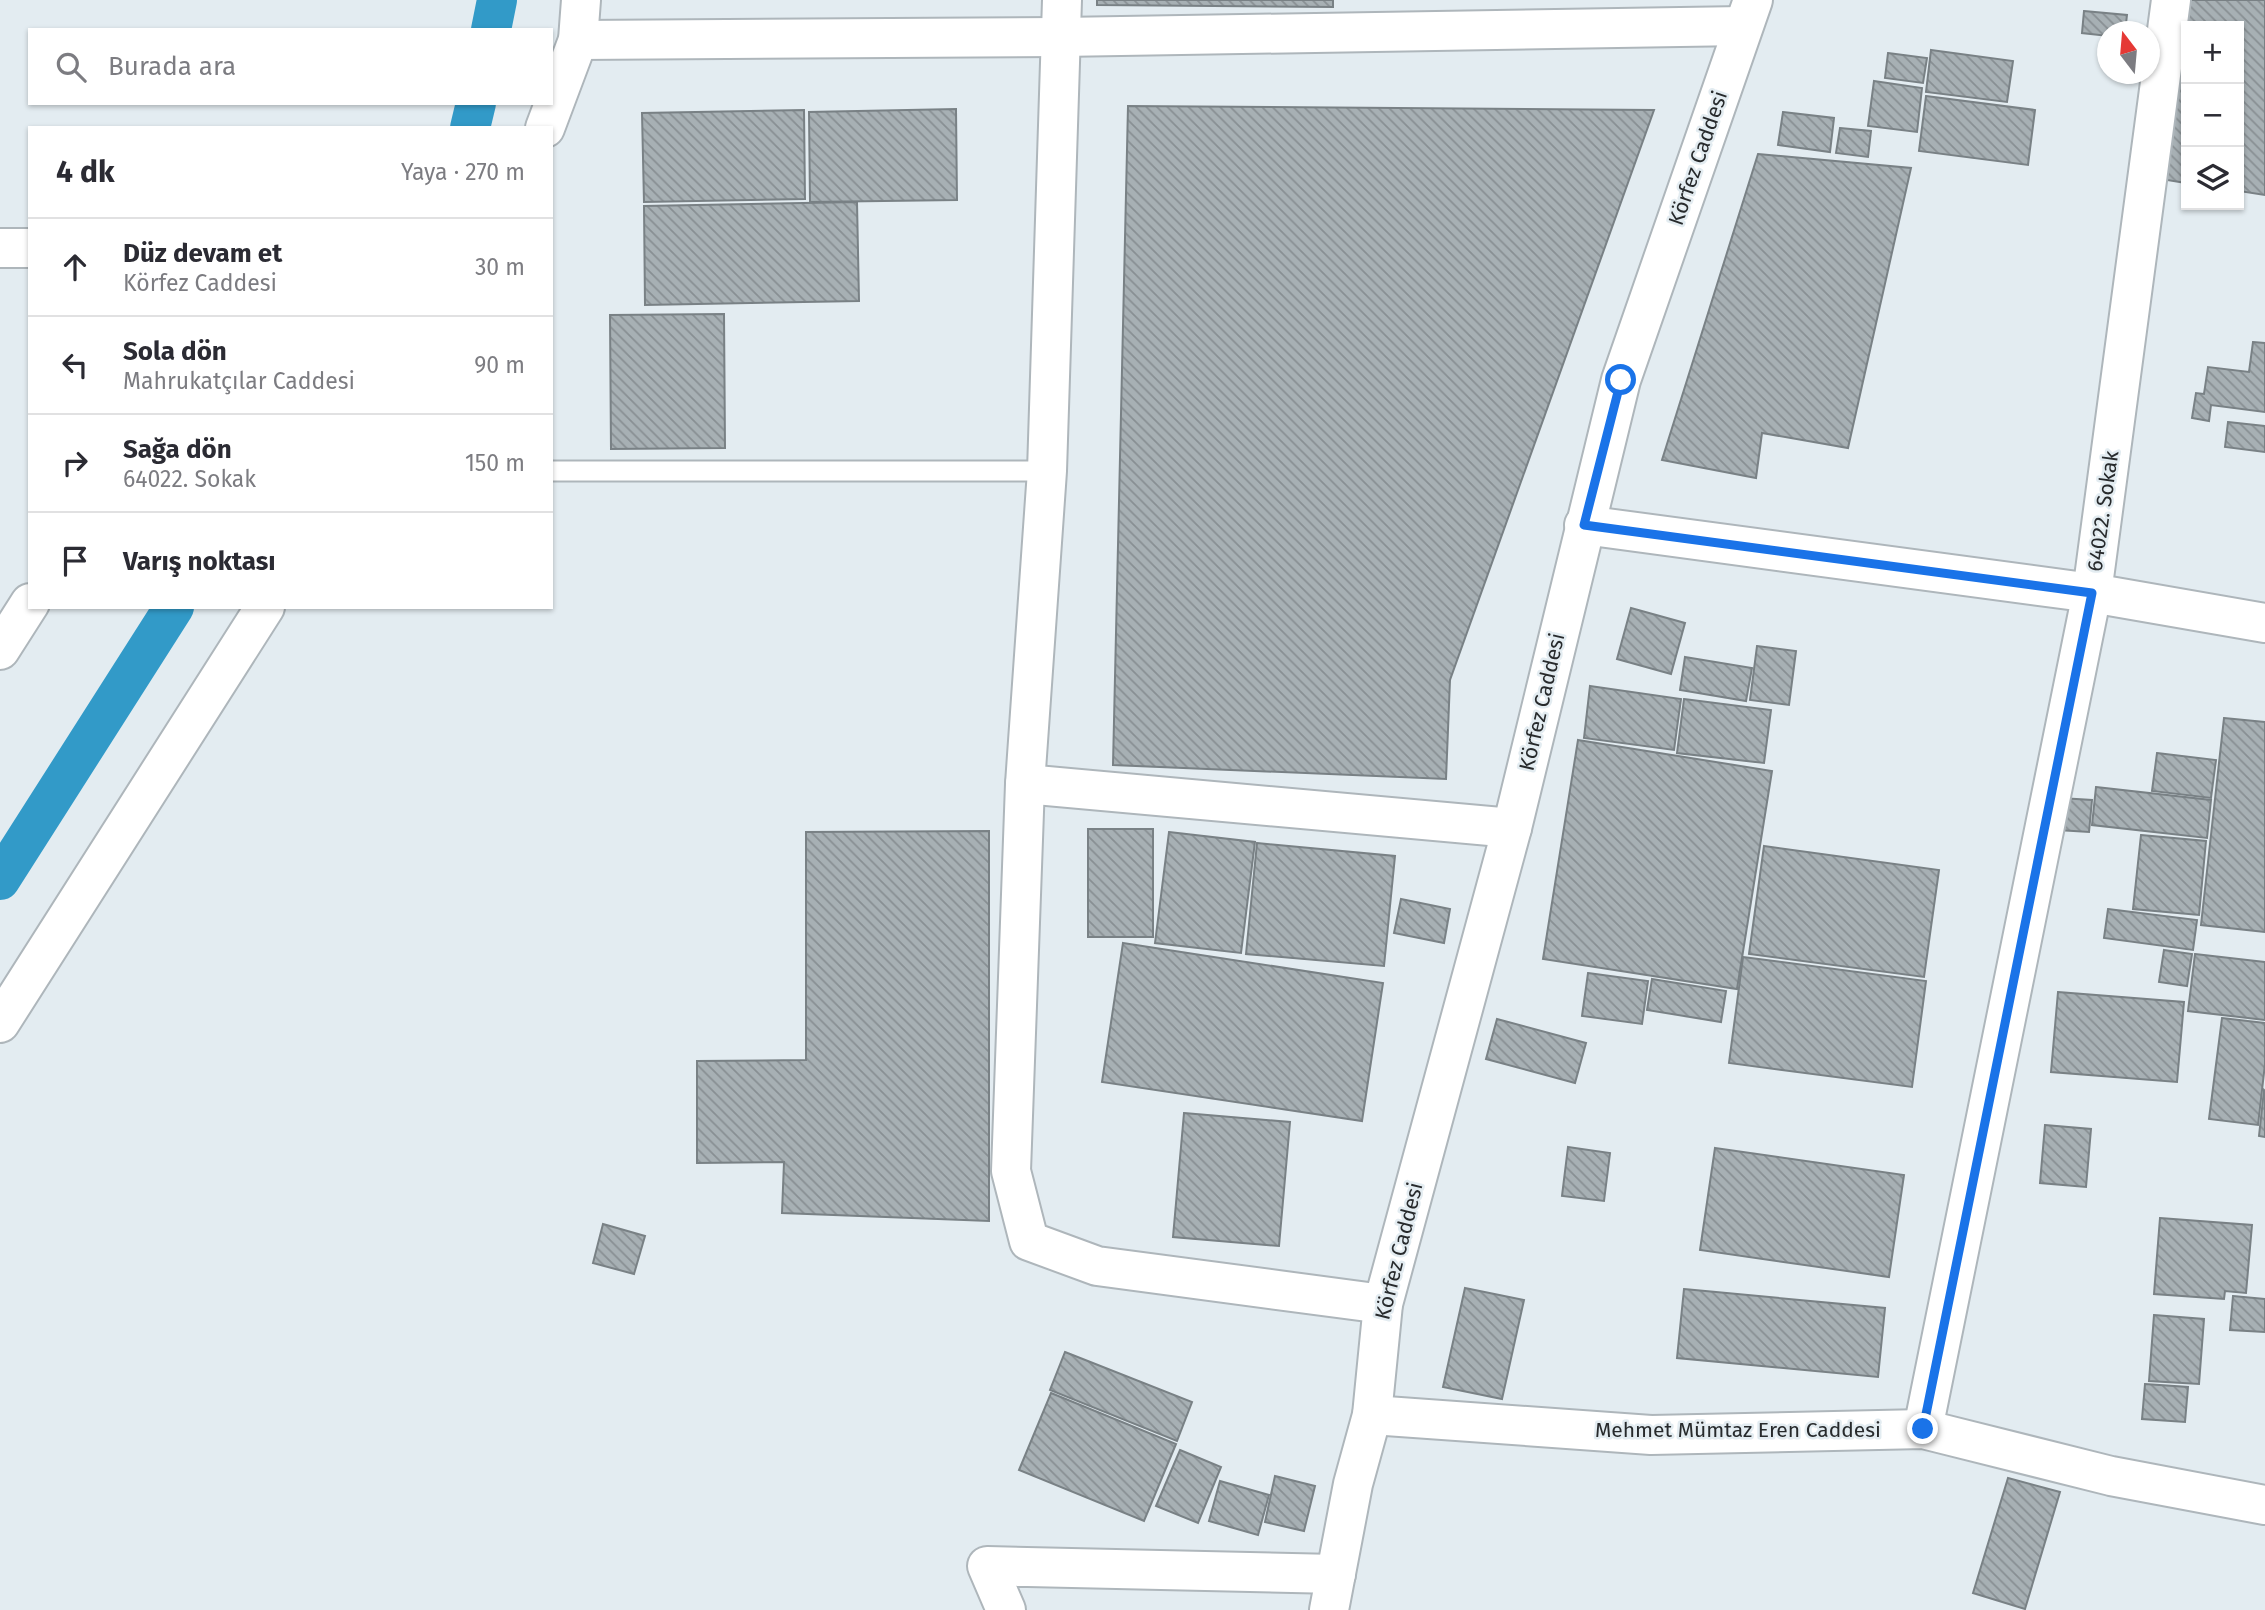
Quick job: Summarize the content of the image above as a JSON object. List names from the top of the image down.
{
  "streets": {
    "street": ["Körfez Caddesi", "64022. Sokak", "Mehmet Mümtaz Eren Caddesi"]
  },
  "crossings": [
    ["Körfez Caddesi", "Mehmet Mümtaz Eren Caddesi"],
    ["64022. Sokak", "Mehmet Mümtaz Eren Caddesi"]
  ],
  "north": "top",
  "page": {
    "map_buttons": ["+", "−"],
    "search": "Burada ara",
    "heading": ["4 dk", "Yaya · 270 m"],
    "list": [
      ["Düz devam et", "Körfez Caddesi", "30 m"],
      ["Sola dön", "Mahrukatçılar Caddesi", "90 m"],
      ["Sağa dön", "64022. Sokak", "150 m"],
      "Varış noktası"
    ]
  }
}
